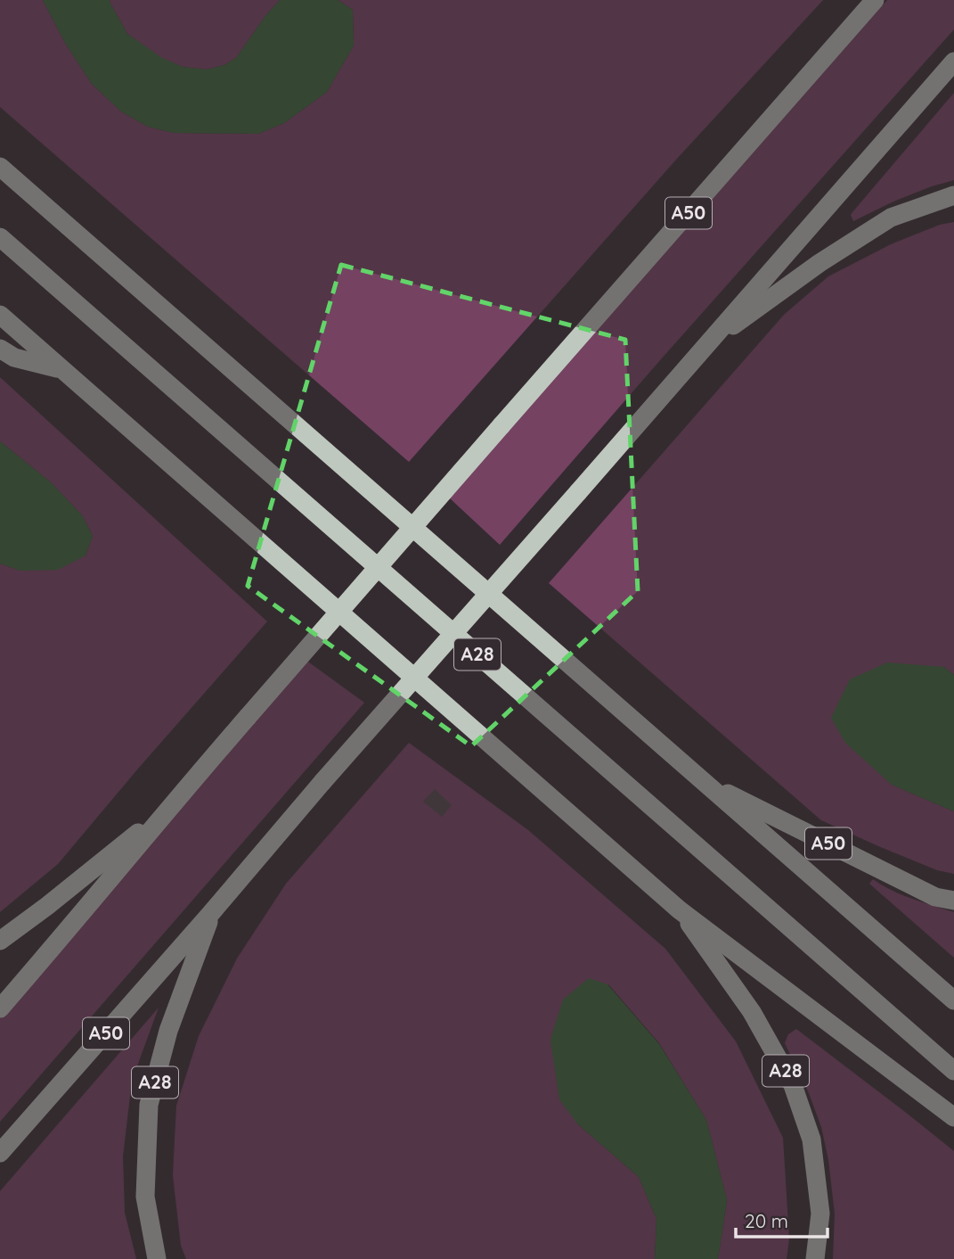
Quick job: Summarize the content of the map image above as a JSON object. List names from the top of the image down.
{
  "streets": {
    "highway": ["A50", "A28"]
  },
  "crossings": [
    ["A50", "A28"]
  ],
  "scale_bar": "20 m"
}
